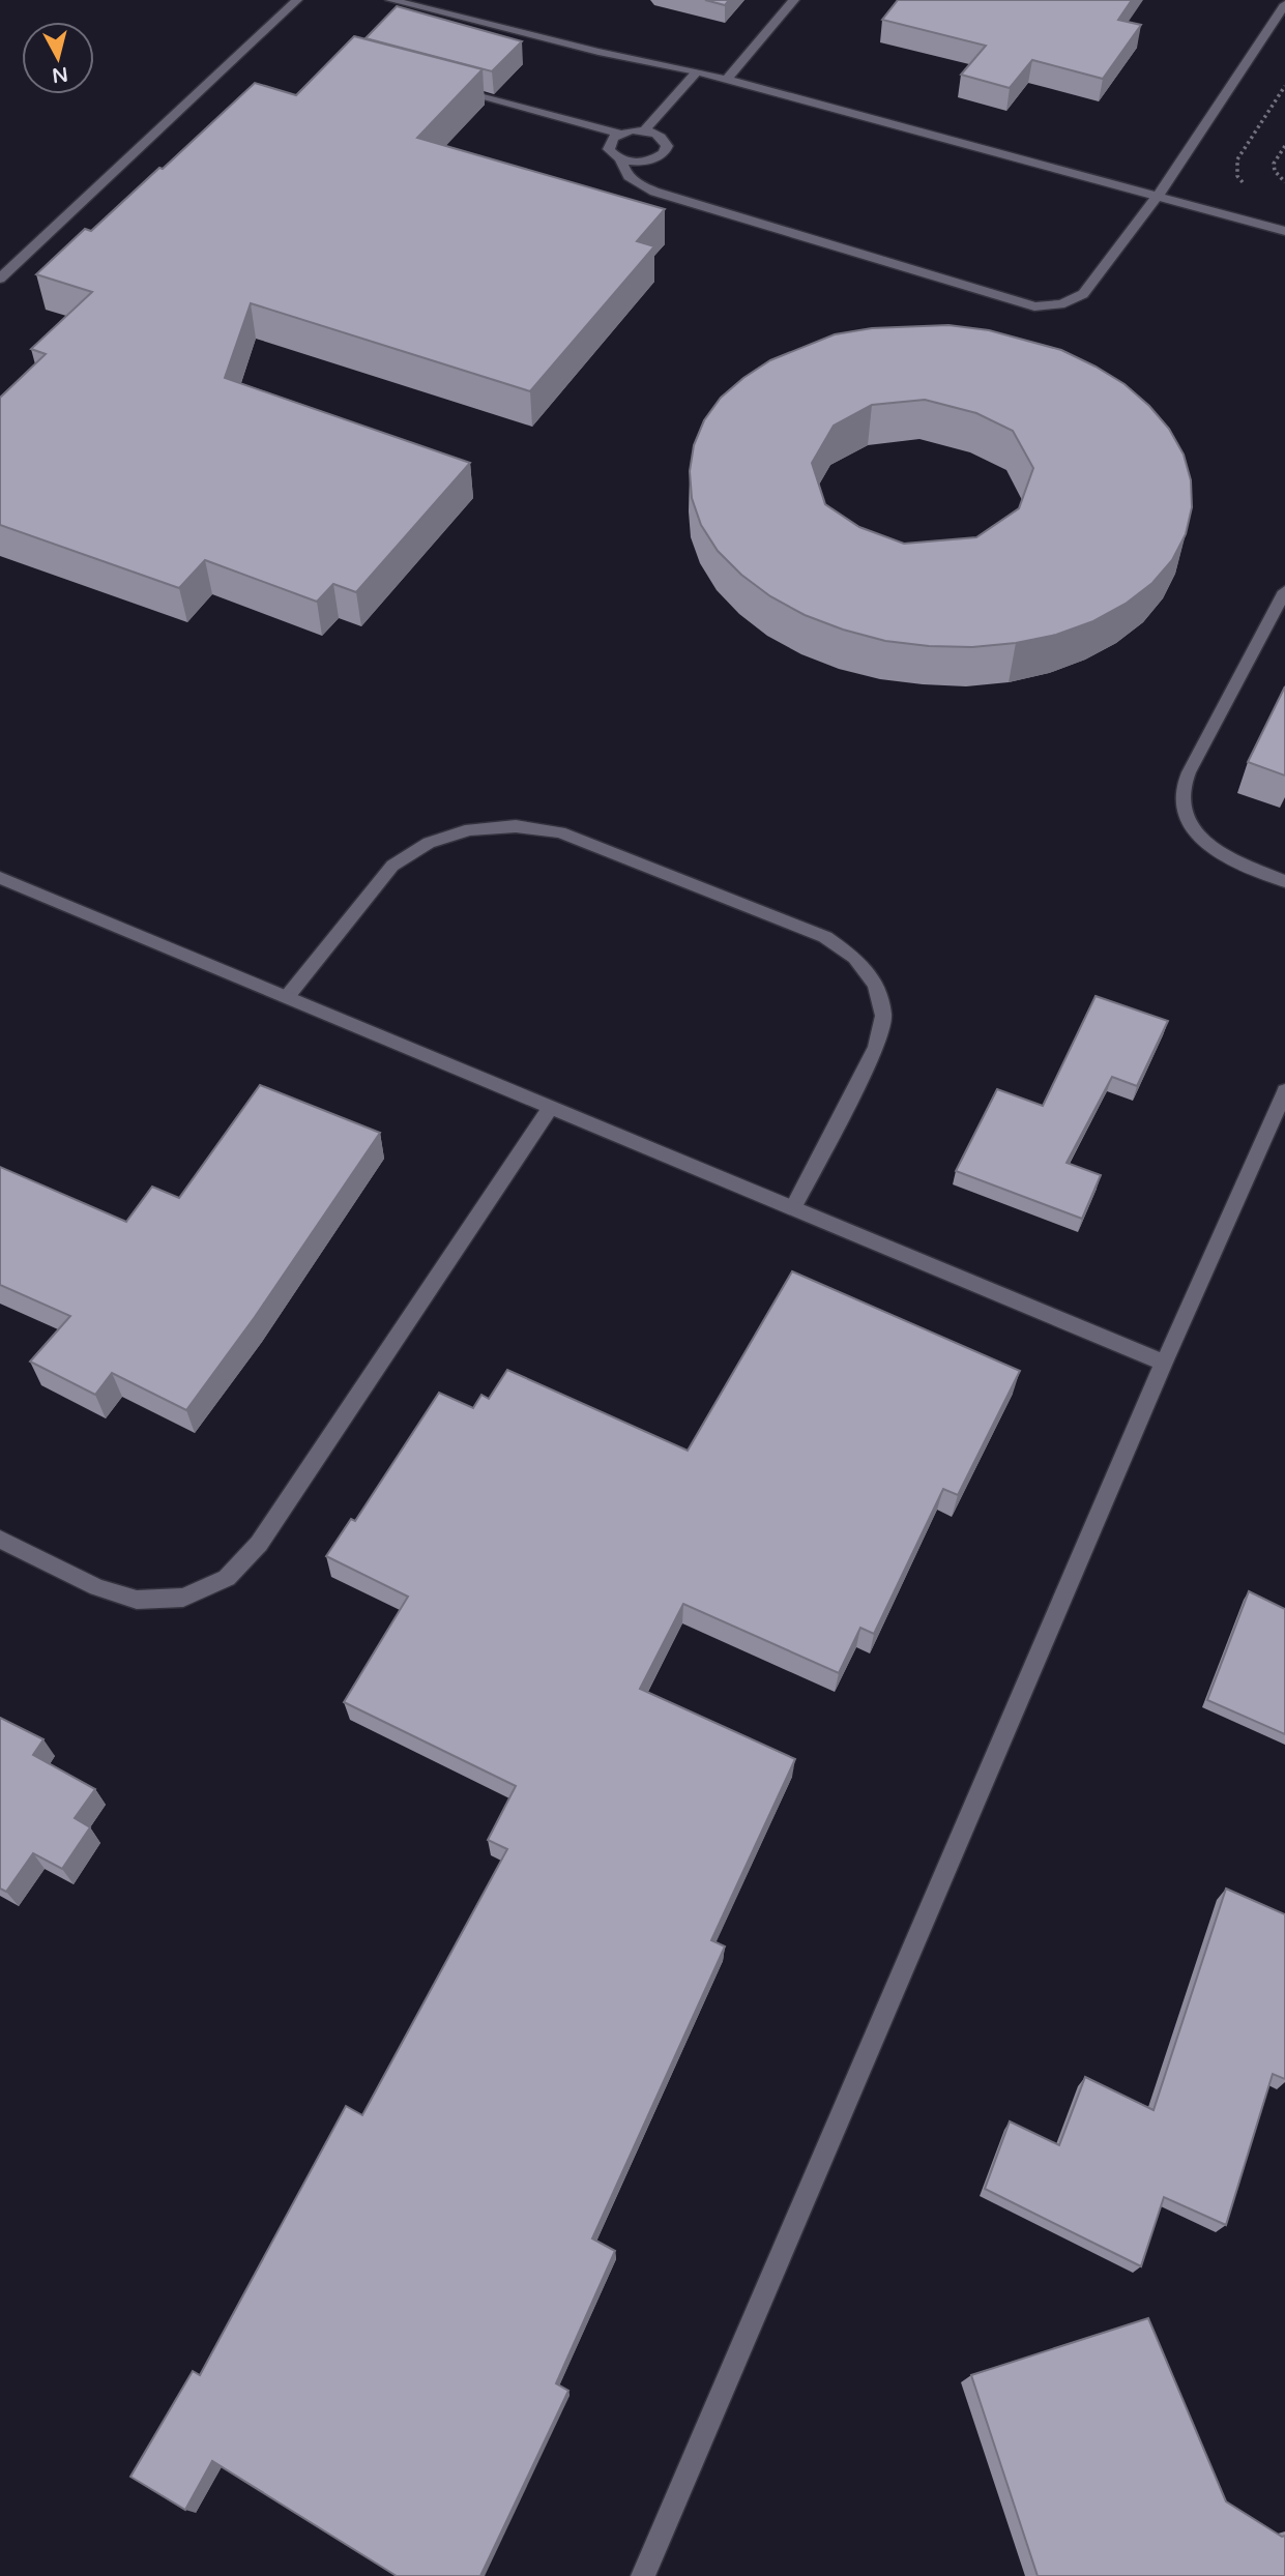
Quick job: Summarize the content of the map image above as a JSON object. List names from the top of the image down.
{
  "north": "bottom"
}
